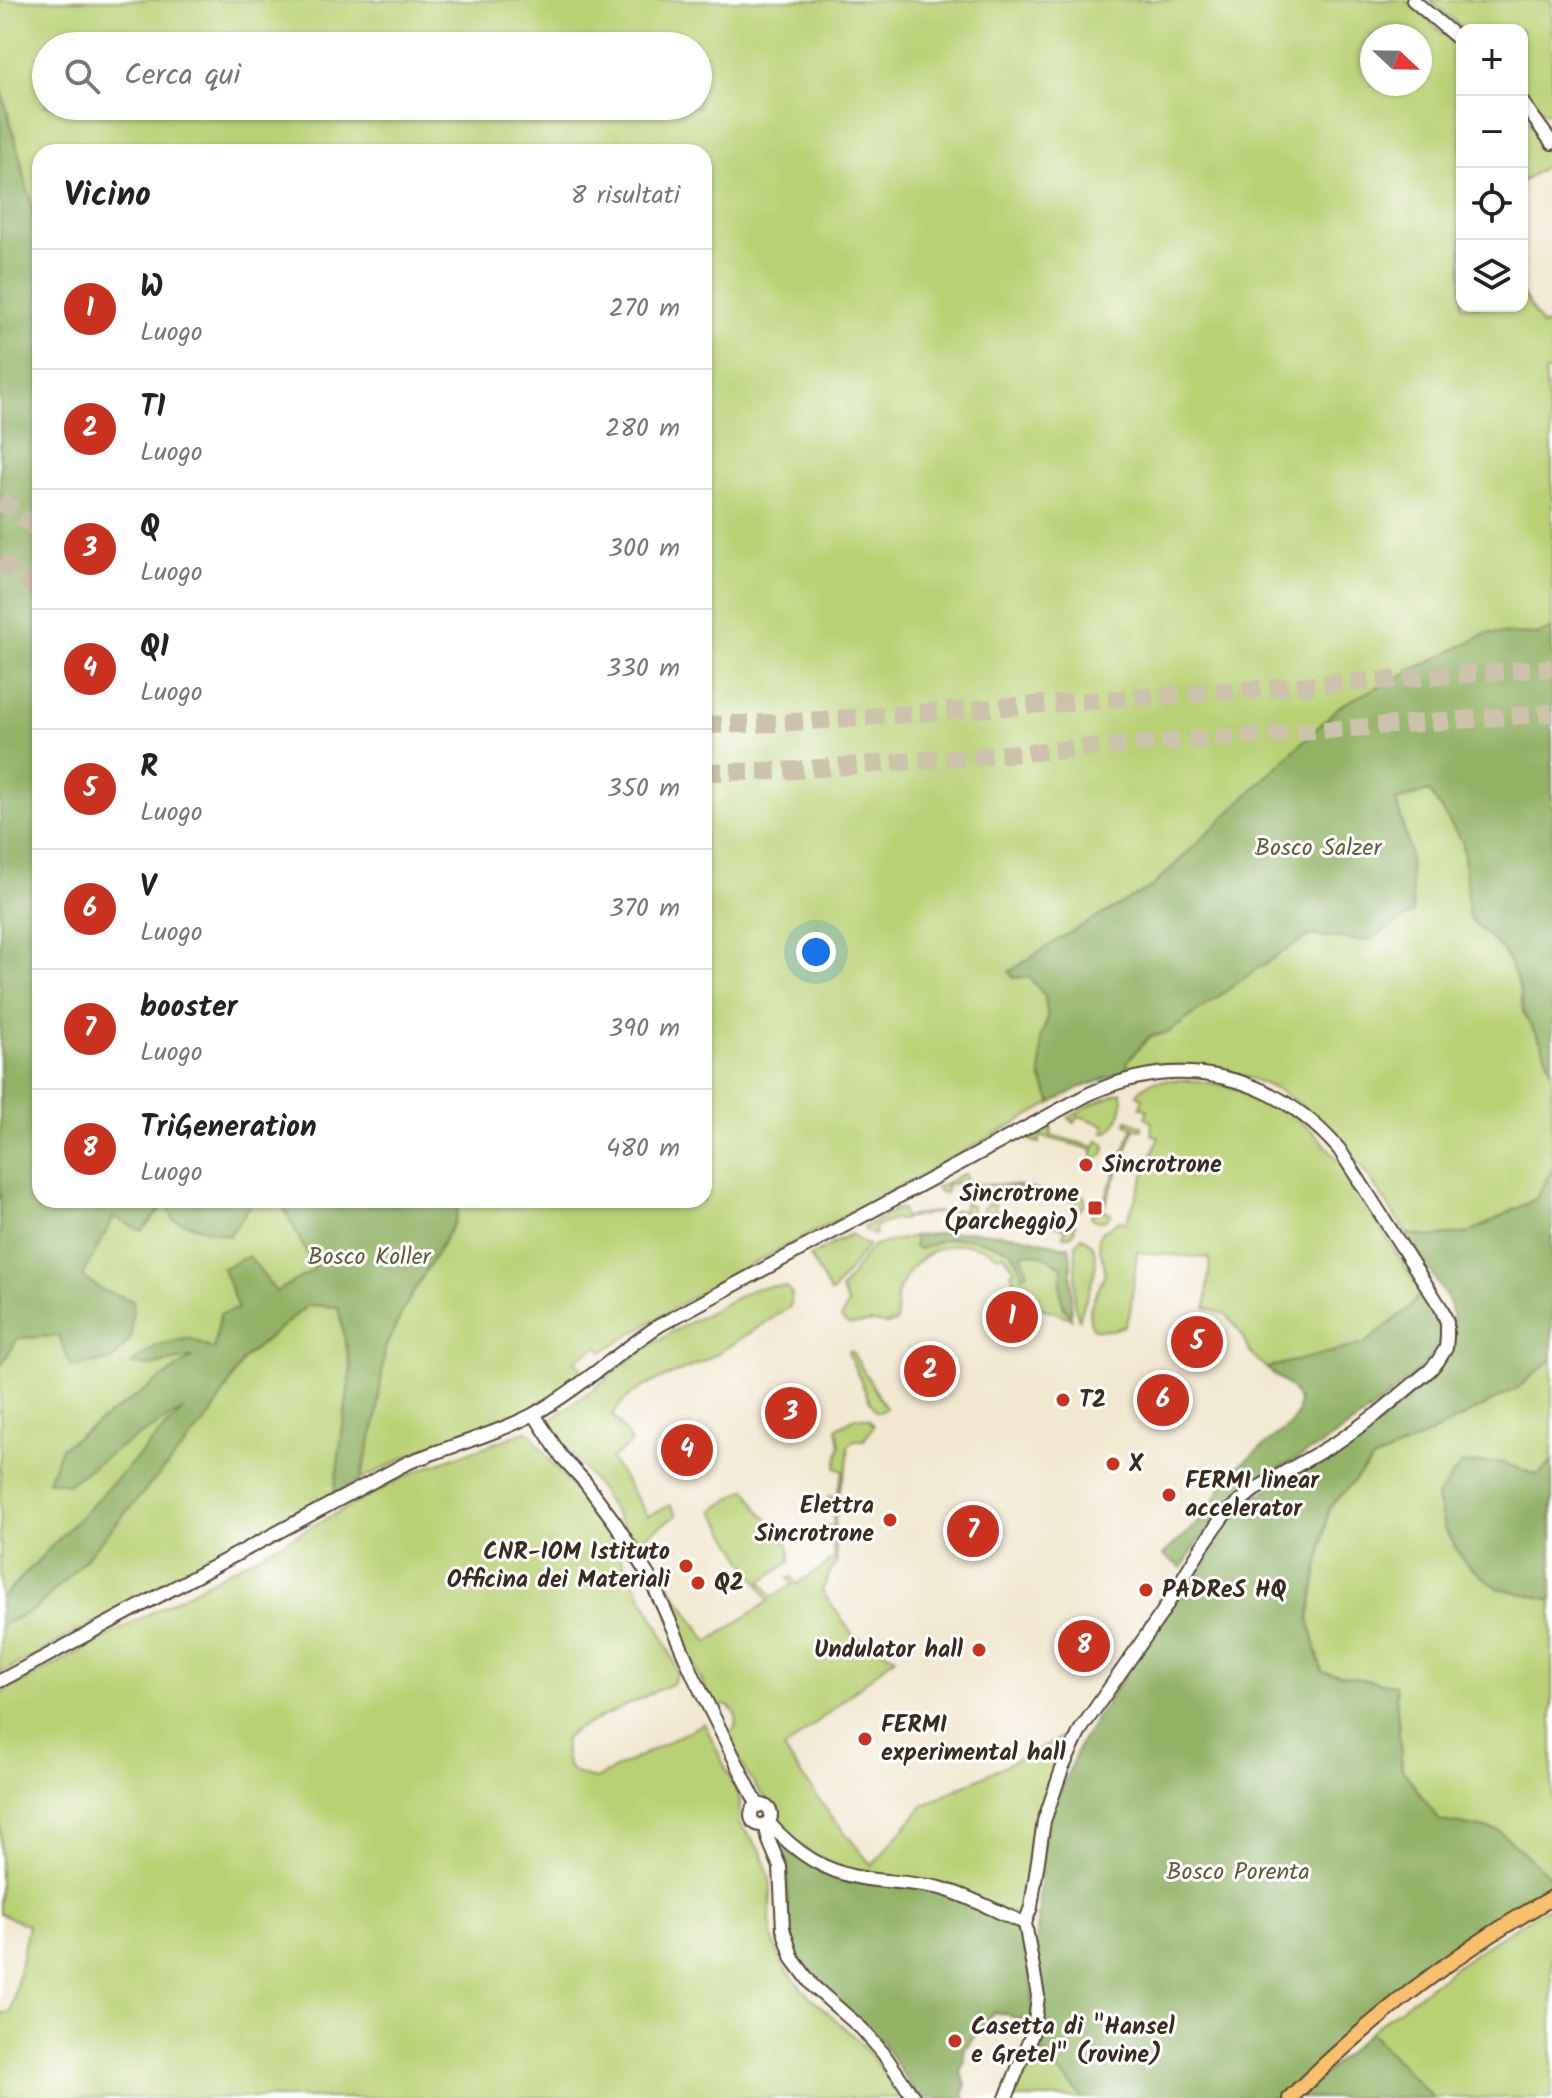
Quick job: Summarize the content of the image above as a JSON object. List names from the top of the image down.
{
  "parks": ["Bosco Salzer", "Bosco Koller", "Bosco Porenta"],
  "places": {
    "other": [
      "Sincrotrone",
      "T2",
      "X",
      "FERMI linear accelerator",
      "Elettra Sincrotrone",
      "CNR-IOM Istituto Officina dei Materiali",
      "Q2",
      "PADReS HQ",
      "Undulator hall",
      "FERMI experimental hall",
      "Casetta di \"Hansel e Gretel\" (rovine)"
    ],
    "transit": ["Sincrotrone (parcheggio)"]
  },
  "north": "right",
  "page": {
    "map_buttons": ["+", "−"],
    "search": "Cerca qui",
    "heading": ["Vicino", "8 risultati"],
    "list": [
      {
        "mark": "1",
        "name": "W",
        "note": "Luogo",
        "value": "270 m"
      },
      {
        "mark": "2",
        "name": "T1",
        "note": "Luogo",
        "value": "280 m"
      },
      {
        "mark": "3",
        "name": "Q",
        "note": "Luogo",
        "value": "300 m"
      },
      {
        "mark": "4",
        "name": "Q1",
        "note": "Luogo",
        "value": "330 m"
      },
      {
        "mark": "5",
        "name": "R",
        "note": "Luogo",
        "value": "350 m"
      },
      {
        "mark": "6",
        "name": "V",
        "note": "Luogo",
        "value": "370 m"
      },
      {
        "mark": "7",
        "name": "booster",
        "note": "Luogo",
        "value": "390 m"
      },
      {
        "mark": "8",
        "name": "TriGeneration",
        "note": "Luogo",
        "value": "480 m"
      }
    ],
    "pins": [
      "1",
      "5",
      "2",
      "6",
      "3",
      "4",
      "7",
      "8"
    ]
  }
}
